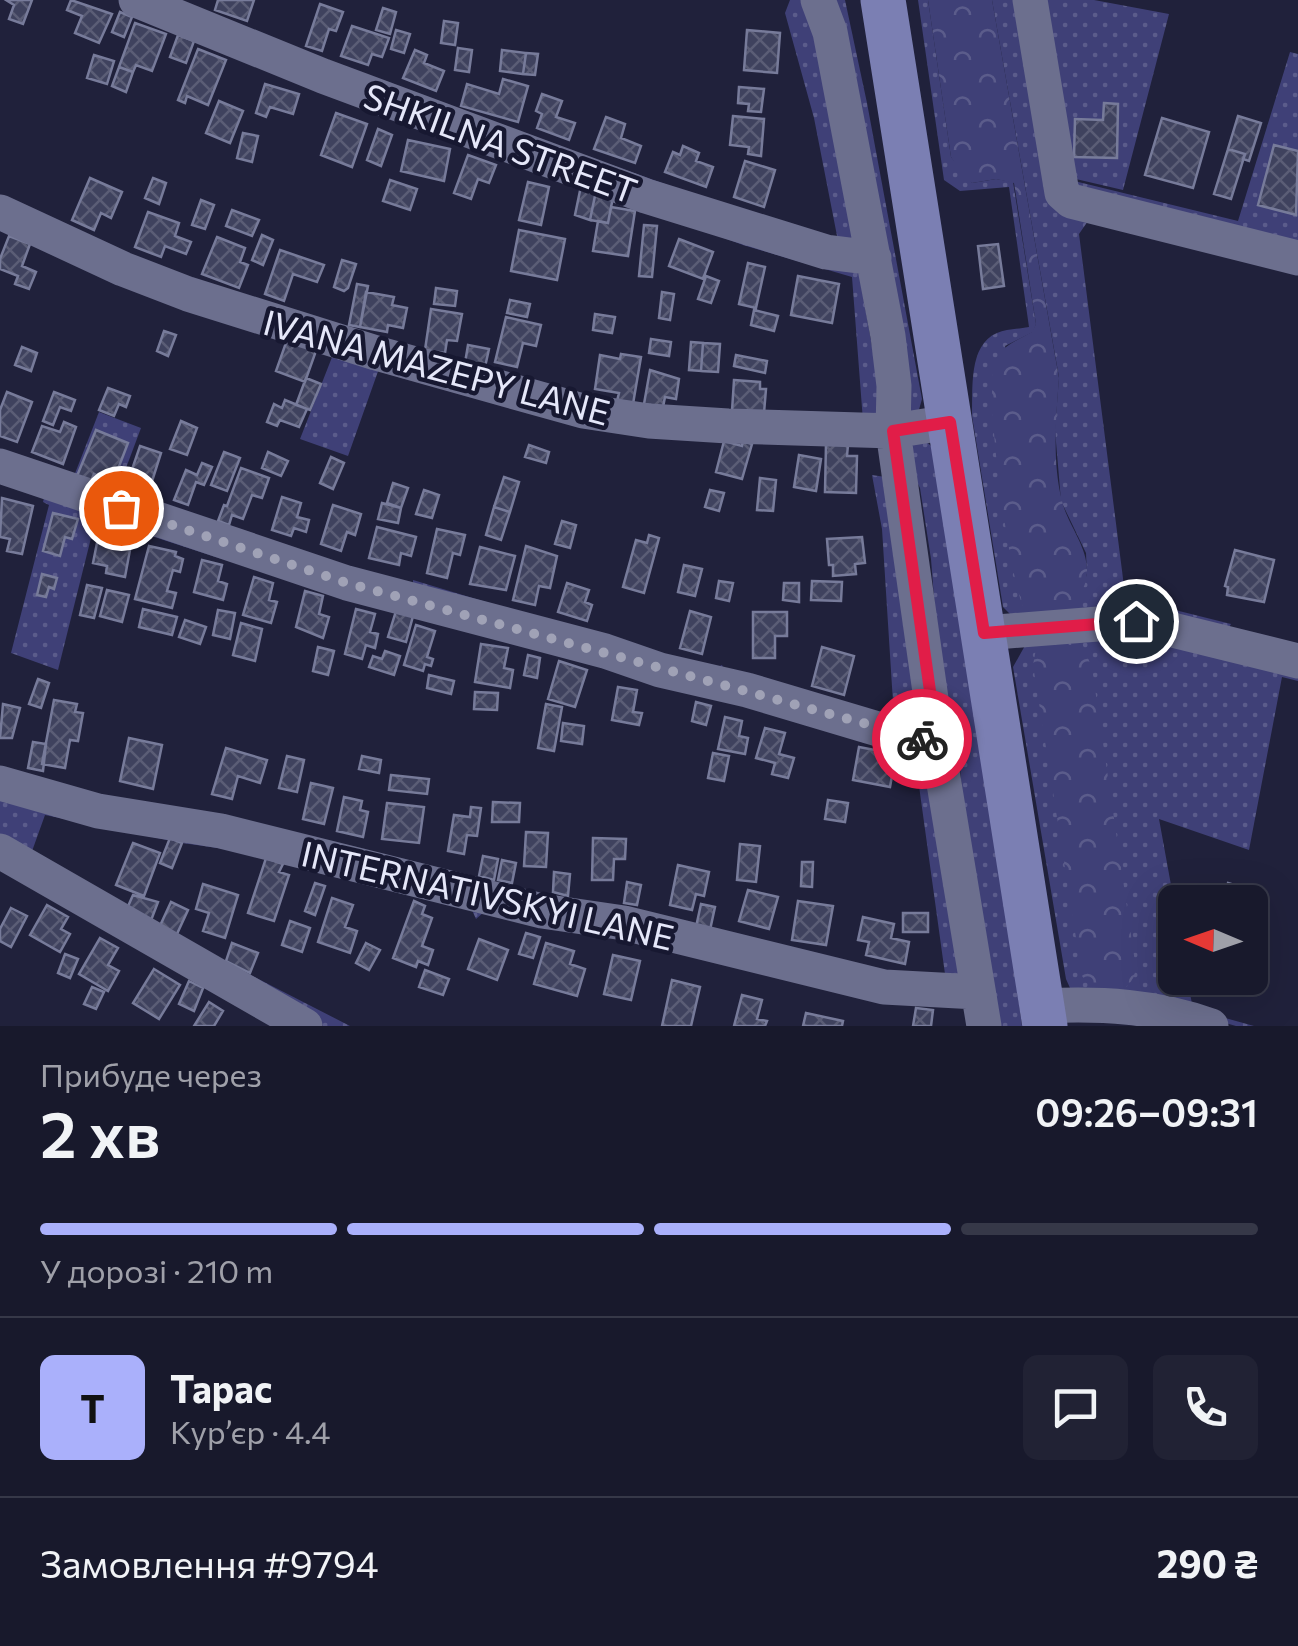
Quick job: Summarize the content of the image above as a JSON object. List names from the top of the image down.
{
  "streets": {
    "street": ["SHKILNA STREET", "IVANA MAZEPY LANE", "INTERNATIVSKYI LANE"]
  },
  "north": "left",
  "page": {
    "heading": ["2 хв", "Прибуде через", "09:26–09:31"],
    "panel": [
      "Тарас",
      "Кур’єр · 4.4",
      "Замовлення #9794",
      "290 ₴"
    ],
    "bar": "У дорозі · 210 m",
    "round": "Т"
  }
}
